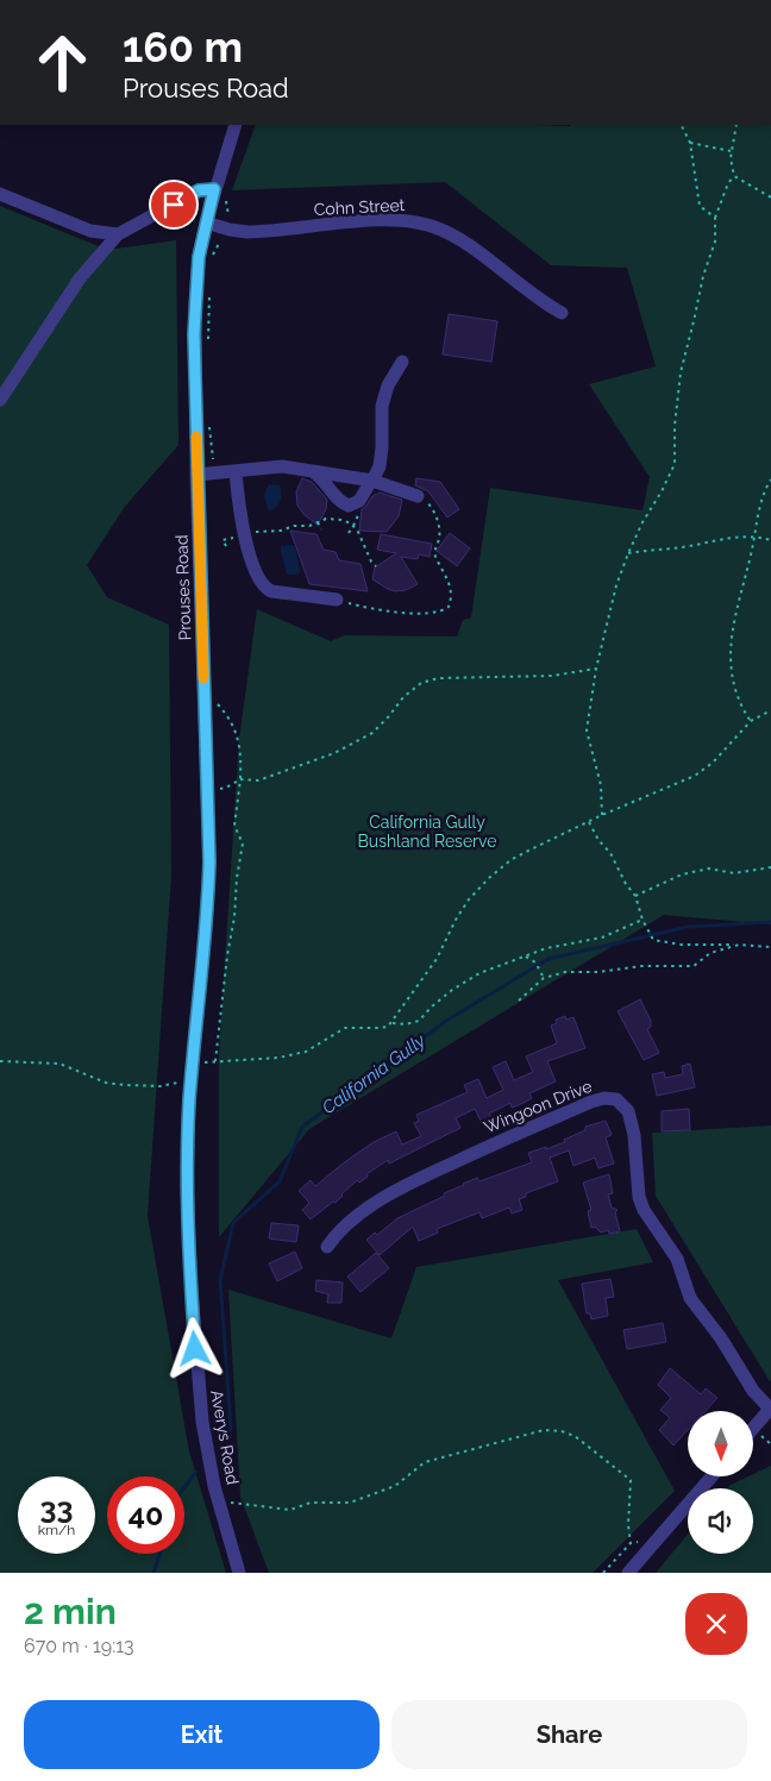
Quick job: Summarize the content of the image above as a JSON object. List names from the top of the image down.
{
  "streets": {
    "street": [
      "Cohn Street",
      "Prouses Road",
      "Wingoon Drive",
      "Averys Road"
    ]
  },
  "crossings": [
    ["Cohn Street", "Prouses Road"],
    ["Prouses Road", "Averys Road"]
  ],
  "water": ["California Gully"],
  "parks": ["California Gully Bushland Reserve"],
  "north": "bottom",
  "page": {
    "turn": ["160 m", "Prouses Road"],
    "speed": "33 km/h",
    "limit": "40",
    "heading": ["2 min", "670 m · 19:13"],
    "buttons": ["Exit", "Share"]
  }
}
